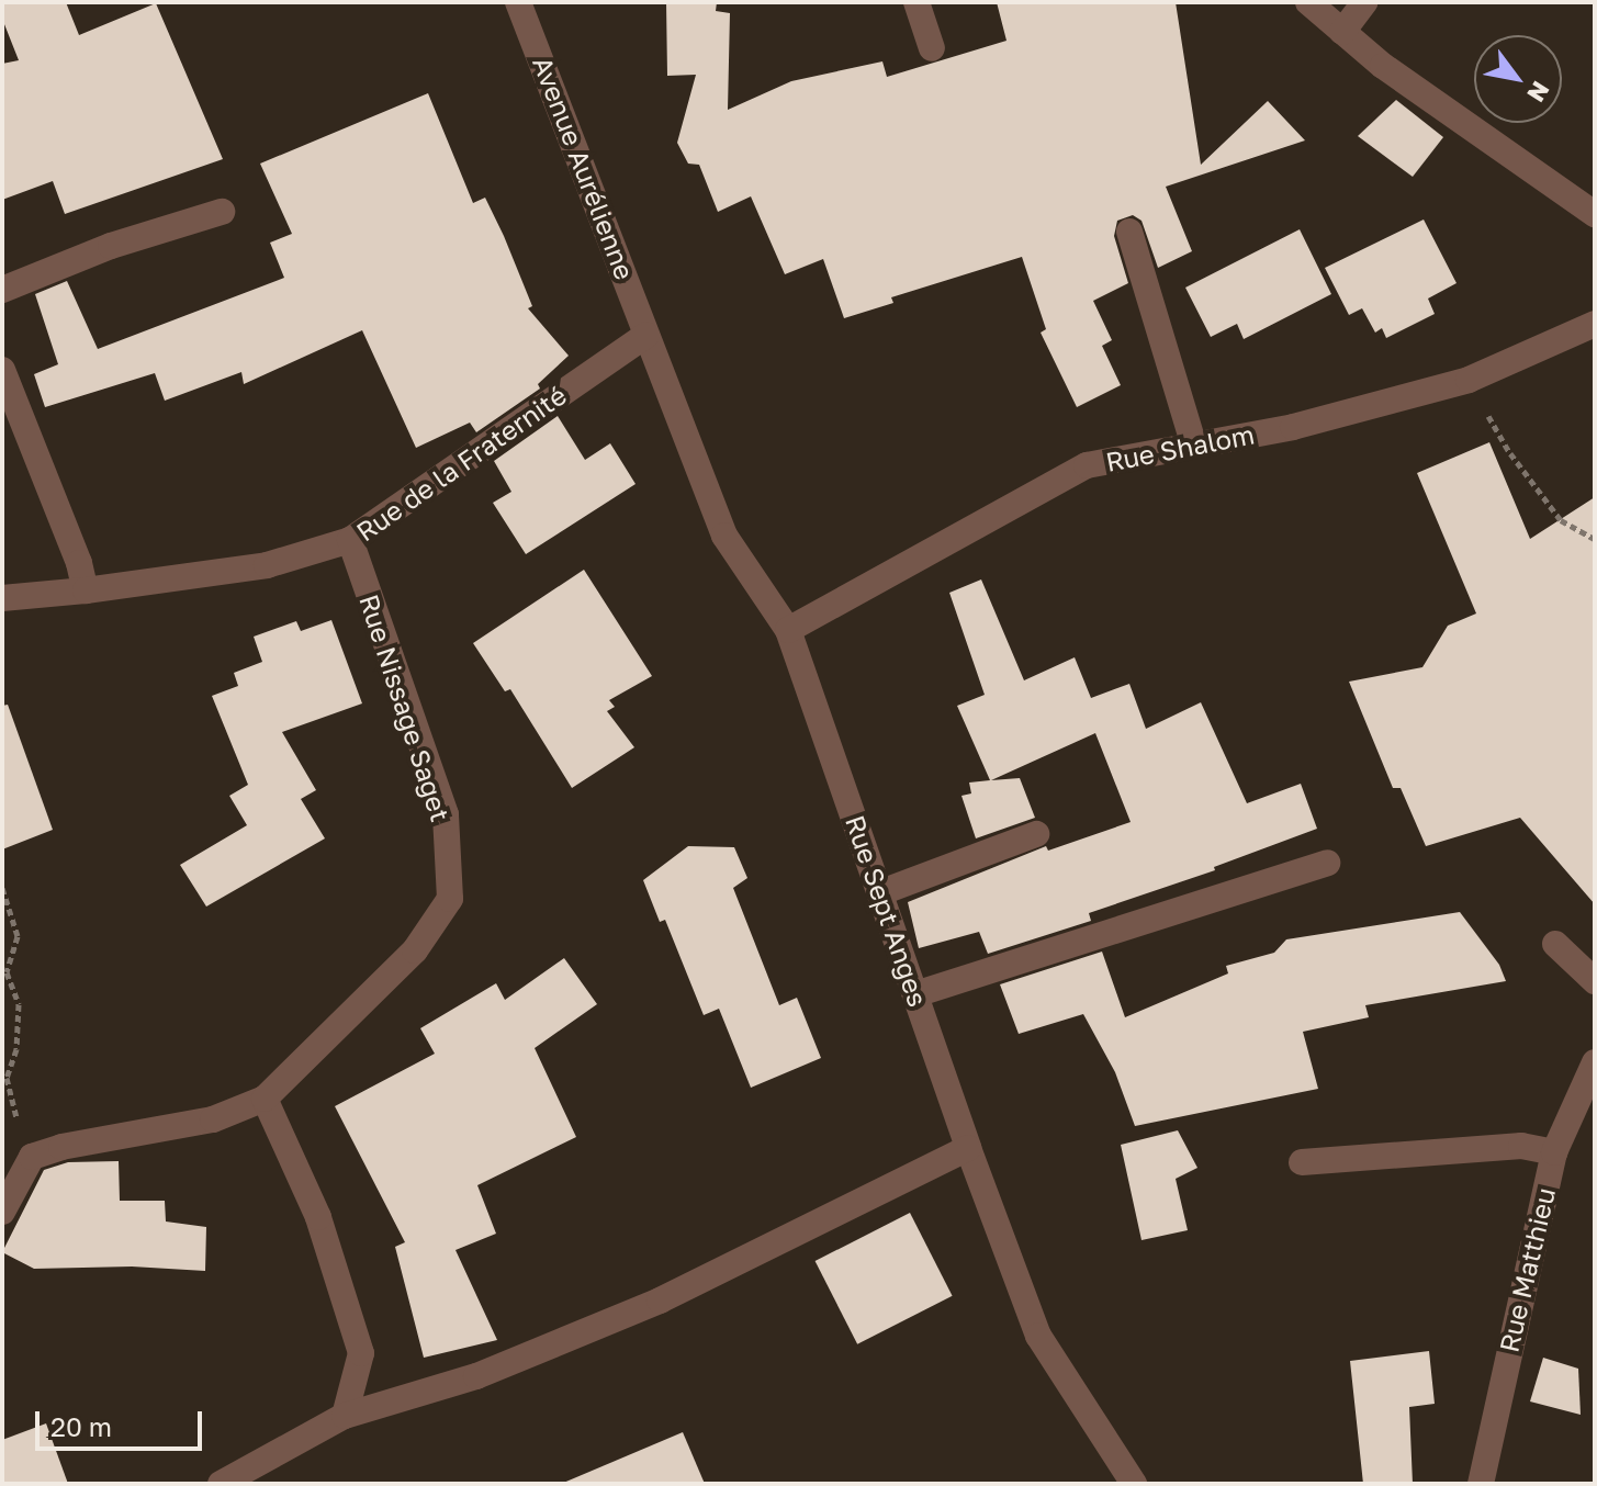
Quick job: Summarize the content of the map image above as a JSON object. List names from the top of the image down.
{
  "streets": {
    "street": [
      "Avenue Aurélienne",
      "Rue Shalom",
      "Rue de la Fraternité",
      "Rue Nissage Saget",
      "Rue Sept Anges",
      "Rue Matthieu"
    ]
  },
  "crossings": [
    ["Avenue Aurélienne", "Rue de la Fraternité"],
    ["Avenue Aurélienne", "Rue Sept Anges"],
    ["Rue Shalom", "Rue Sept Anges"],
    ["Rue de la Fraternité", "Rue Nissage Saget"],
    ["Rue de la Fraternité", "Rue Sept Anges"]
  ],
  "scale_bar": "20 m",
  "north": "bottom right"
}
